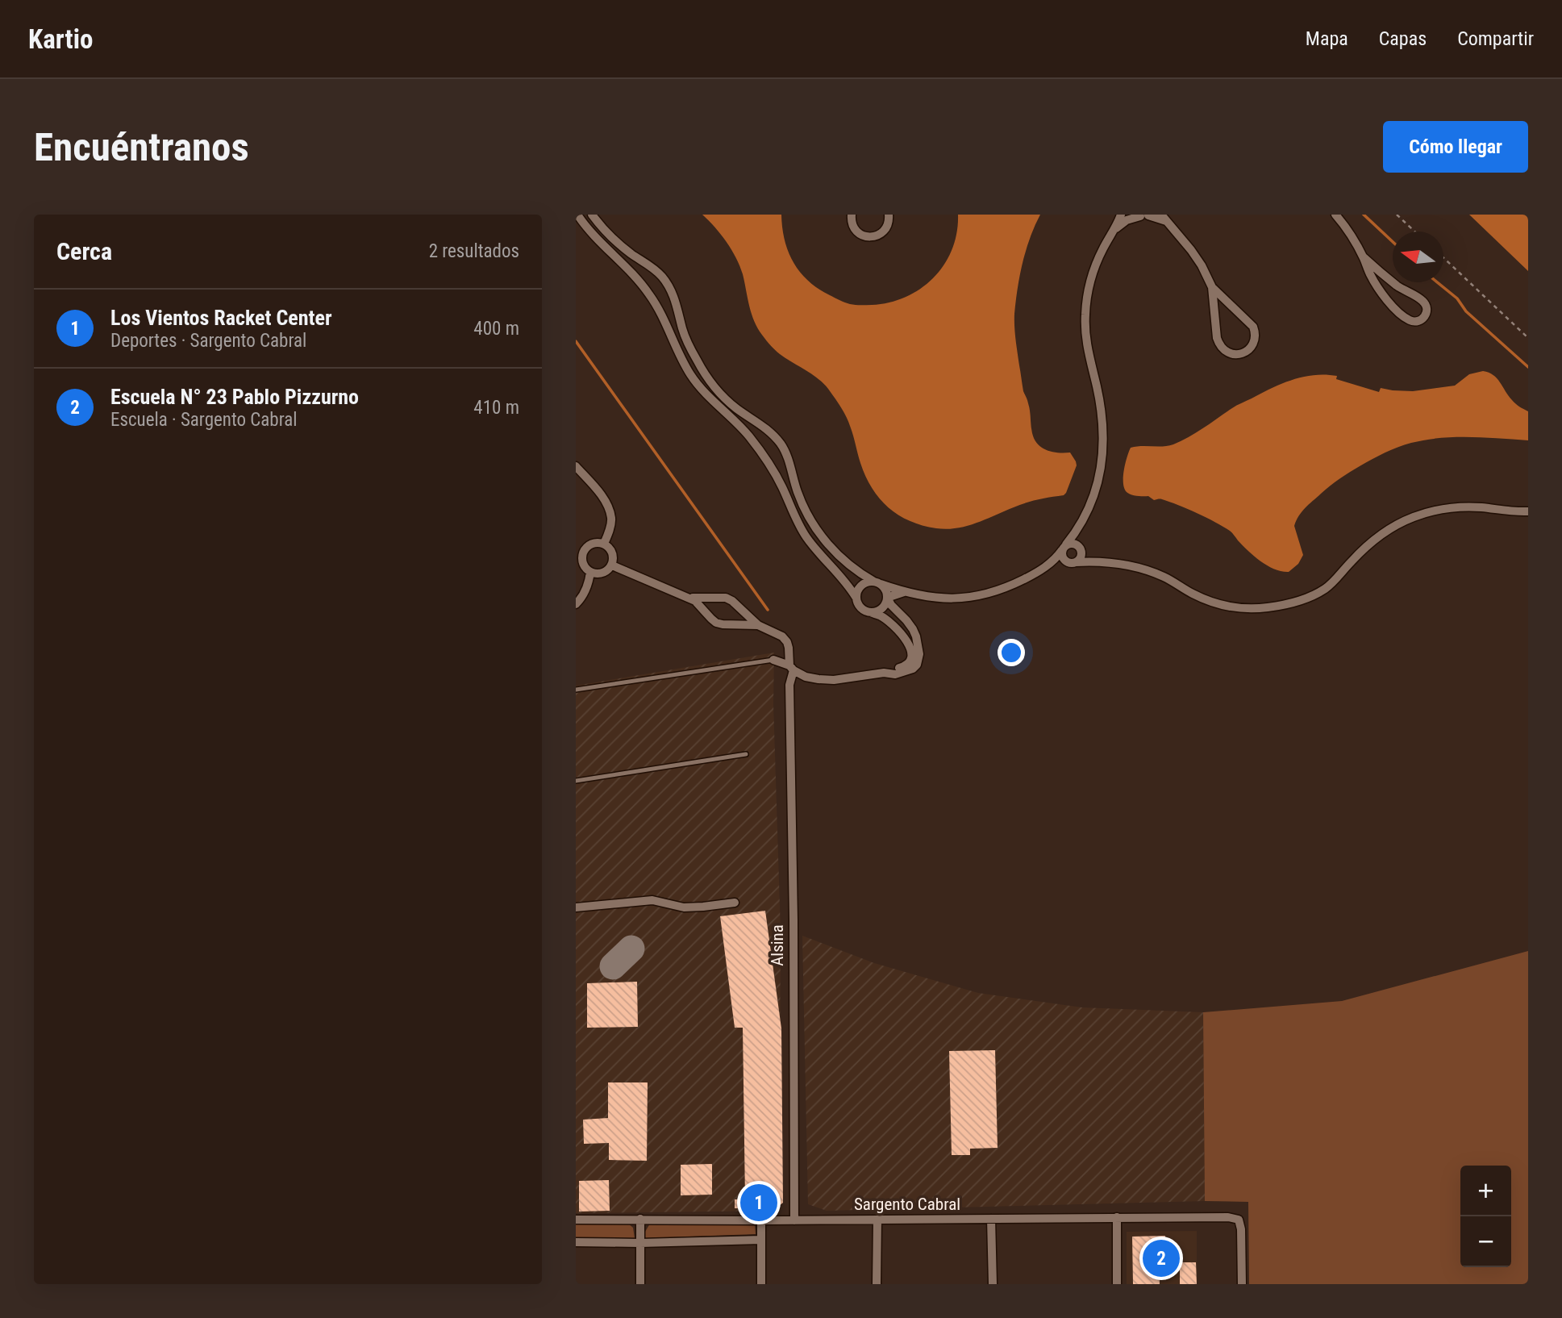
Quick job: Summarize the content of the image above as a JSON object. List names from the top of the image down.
{
  "streets": {
    "street": ["Alsina", "Sargento Cabral"]
  },
  "crossings": [
    ["Alsina", "Sargento Cabral"]
  ],
  "north": "left",
  "page": {
    "header": "Kartio",
    "nav": ["Mapa", "Capas", "Compartir"],
    "buttons": "Cómo llegar",
    "title": "Encuéntranos",
    "heading": ["Cerca", "2 resultados"],
    "list": [
      {
        "mark": "1",
        "name": "Los Vientos Racket Center",
        "note": "Deportes · Sargento Cabral",
        "value": "400 m"
      },
      {
        "mark": "2",
        "name": "Escuela N° 23 Pablo Pizzurno",
        "note": "Escuela · Sargento Cabral",
        "value": "410 m"
      }
    ],
    "map_buttons": ["+", "−"],
    "pins": ["1", "2"]
  }
}
